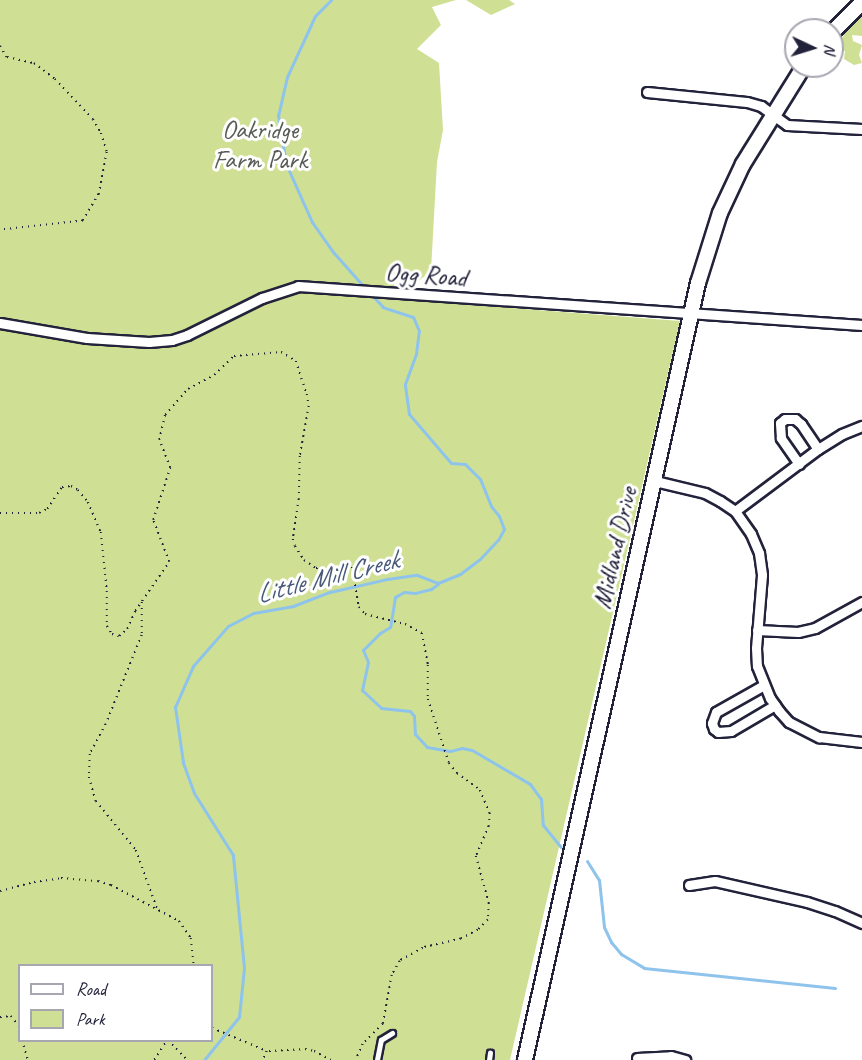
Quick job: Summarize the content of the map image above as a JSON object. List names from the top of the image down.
{
  "streets": {
    "main road": ["Midland Drive"],
    "street": ["Ogg Road"]
  },
  "crossings": [
    ["Ogg Road", "Midland Drive"]
  ],
  "water": ["Little Mill Creek"],
  "parks": ["Oakridge Farm Park"],
  "legend": ["Road", "Park"],
  "north": "right"
}
